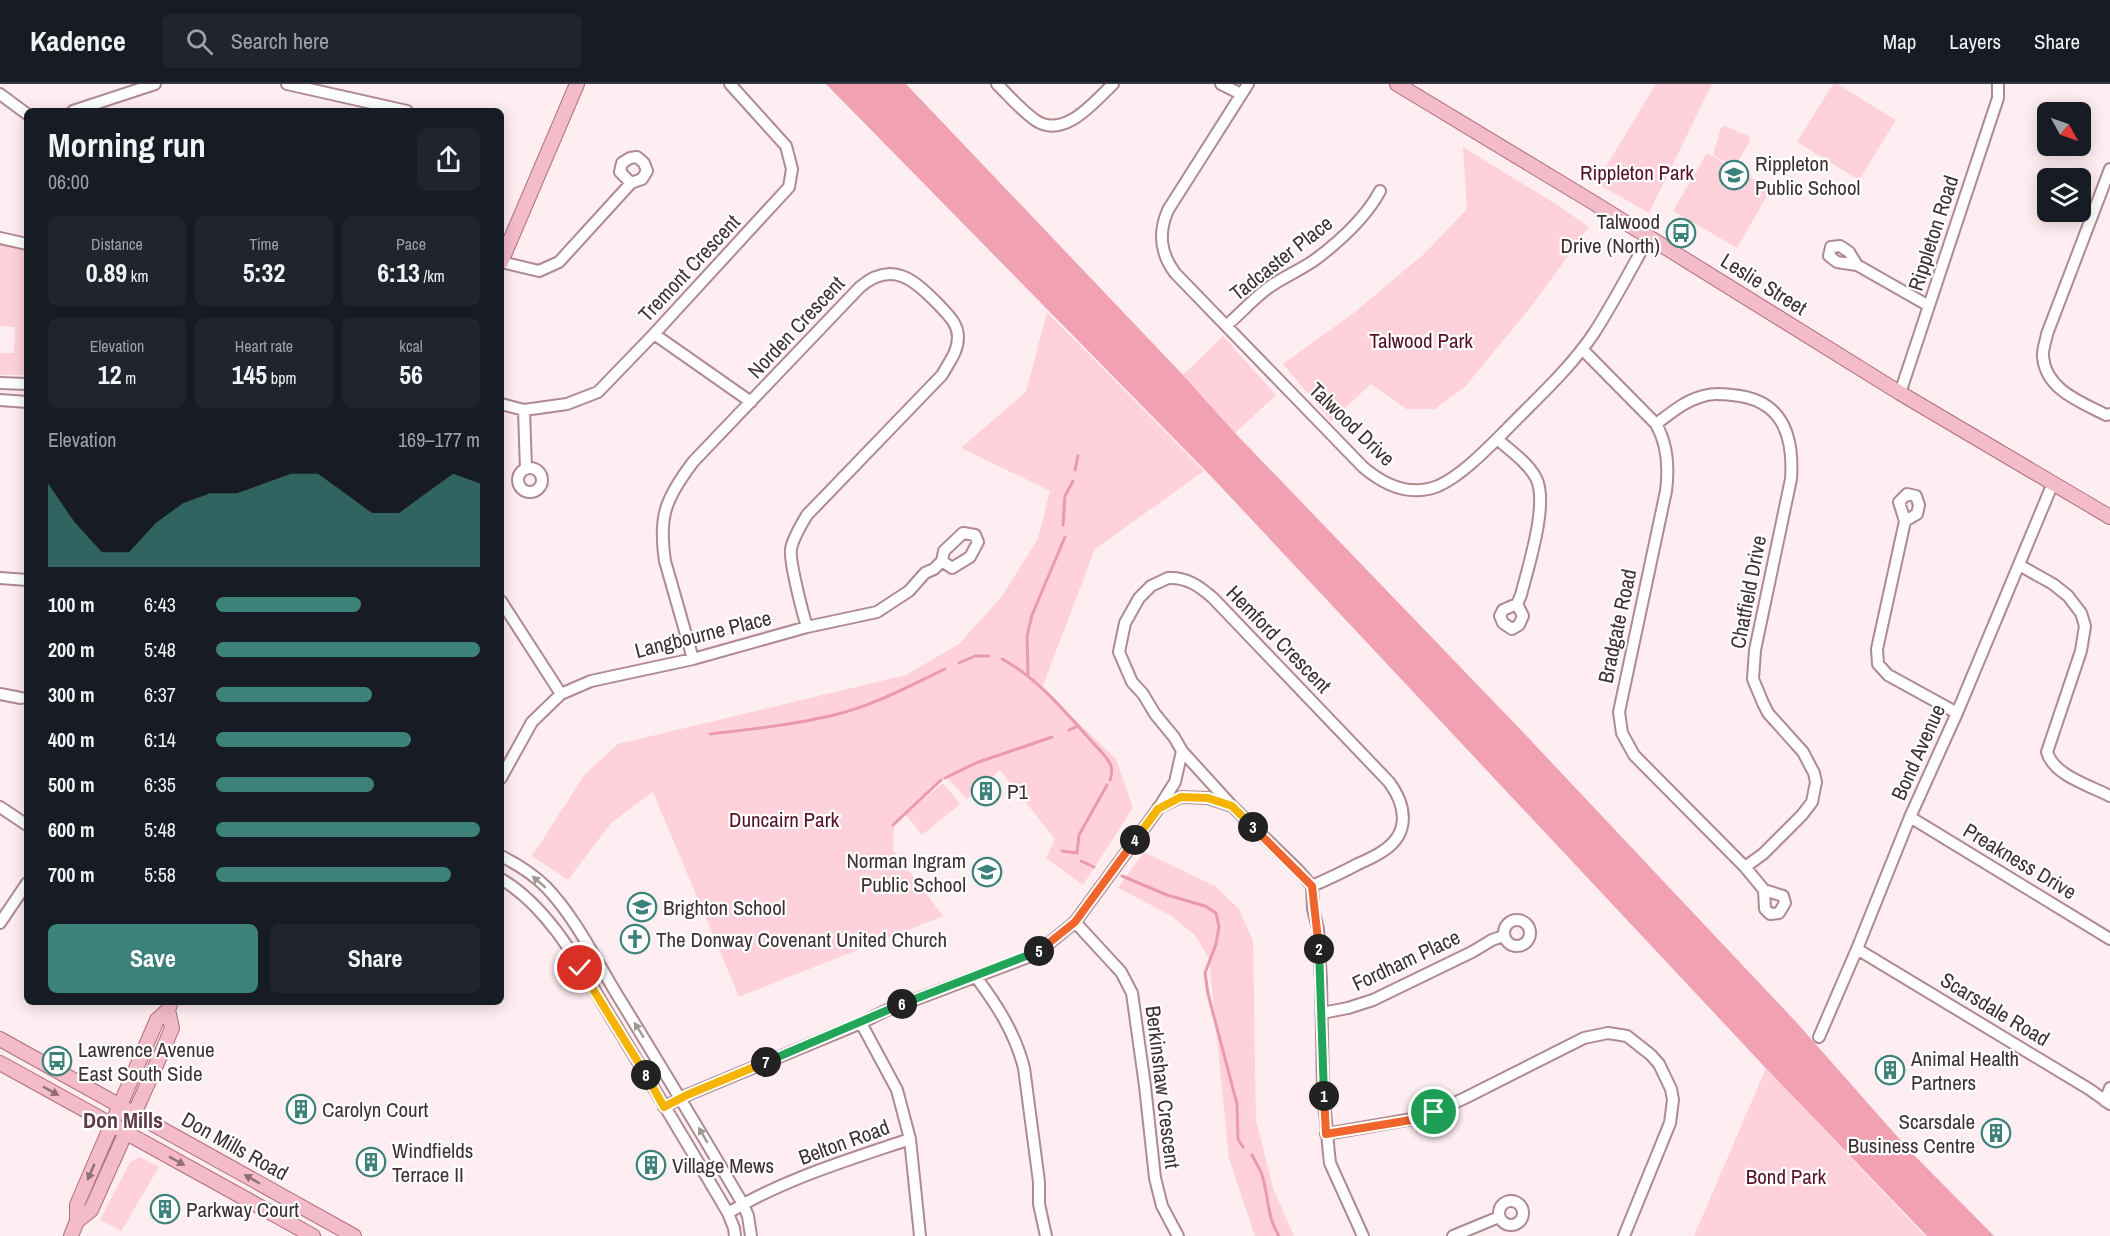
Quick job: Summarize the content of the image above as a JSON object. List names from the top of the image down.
{
  "streets": {
    "main road": ["Leslie Street", "Don Mills Road"],
    "street": [
      "Rippleton Road",
      "Tadcaster Place",
      "Tremont Crescent",
      "Norden Crescent",
      "Talwood Drive",
      "Chatfield Drive",
      "Bradgate Road",
      "Langbourne Place",
      "Hemford Crescent",
      "Bond Avenue",
      "Preakness Drive",
      "Fordham Place",
      "Scarsdale Road",
      "Berkinshaw Crescent",
      "Belton Road"
    ]
  },
  "crossings": [
    ["Rippleton Road", "Leslie Street"],
    ["Tadcaster Place", "Talwood Drive"],
    ["Leslie Street", "Talwood Drive"],
    ["Leslie Street", "Bond Avenue"],
    ["Norden Crescent", "Langbourne Place"],
    ["Talwood Drive", "Bradgate Road"],
    ["Chatfield Drive", "Bradgate Road"],
    ["Bond Avenue", "Preakness Drive"],
    ["Bond Avenue", "Scarsdale Road"]
  ],
  "districts": ["Don Mills"],
  "parks": [
    "Rippleton Park",
    "Talwood Park",
    "Duncairn Park",
    "Bond Park"
  ],
  "places": {
    "school or university": ["Rippleton Public School", "Norman Ingram Public School", "Brighton School"],
    "bus stop": ["Talwood Drive (North)", "Lawrence Avenue East South Side"],
    "building": [
      "P1",
      "Animal Health Partners",
      "Carolyn Court",
      "Scarsdale Business Centre",
      "Windfields Terrace II",
      "Village Mews",
      "Parkway Court"
    ],
    "church": ["The Donway Covenant United Church"]
  },
  "north": "bottom right",
  "page": {
    "header": "Kadence",
    "search": "Search here",
    "nav": ["Map", "Layers", "Share"],
    "heading": ["Morning run", "06:00"],
    "stats": [
      ["Distance", "0.89 km"],
      ["Time", "5:32"],
      ["Pace", "6:13 /km"],
      ["Elevation", "12 m"],
      ["Heart rate", "145 bpm"],
      ["kcal", "56"]
    ],
    "chart": ["Elevation", "169–177 m"],
    "list": [
      {
        "name": "100 m",
        "note": "6:43"
      },
      {
        "name": "200 m",
        "note": "5:48"
      },
      {
        "name": "300 m",
        "note": "6:37"
      },
      {
        "name": "400 m",
        "note": "6:14"
      },
      {
        "name": "500 m",
        "note": "6:35"
      },
      {
        "name": "600 m",
        "note": "5:48"
      },
      {
        "name": "700 m",
        "note": "5:58"
      }
    ],
    "pins": [
      "3",
      "4",
      "2",
      "5",
      "6",
      "7",
      "8",
      "1"
    ],
    "buttons": ["Save", "Share"]
  }
}
